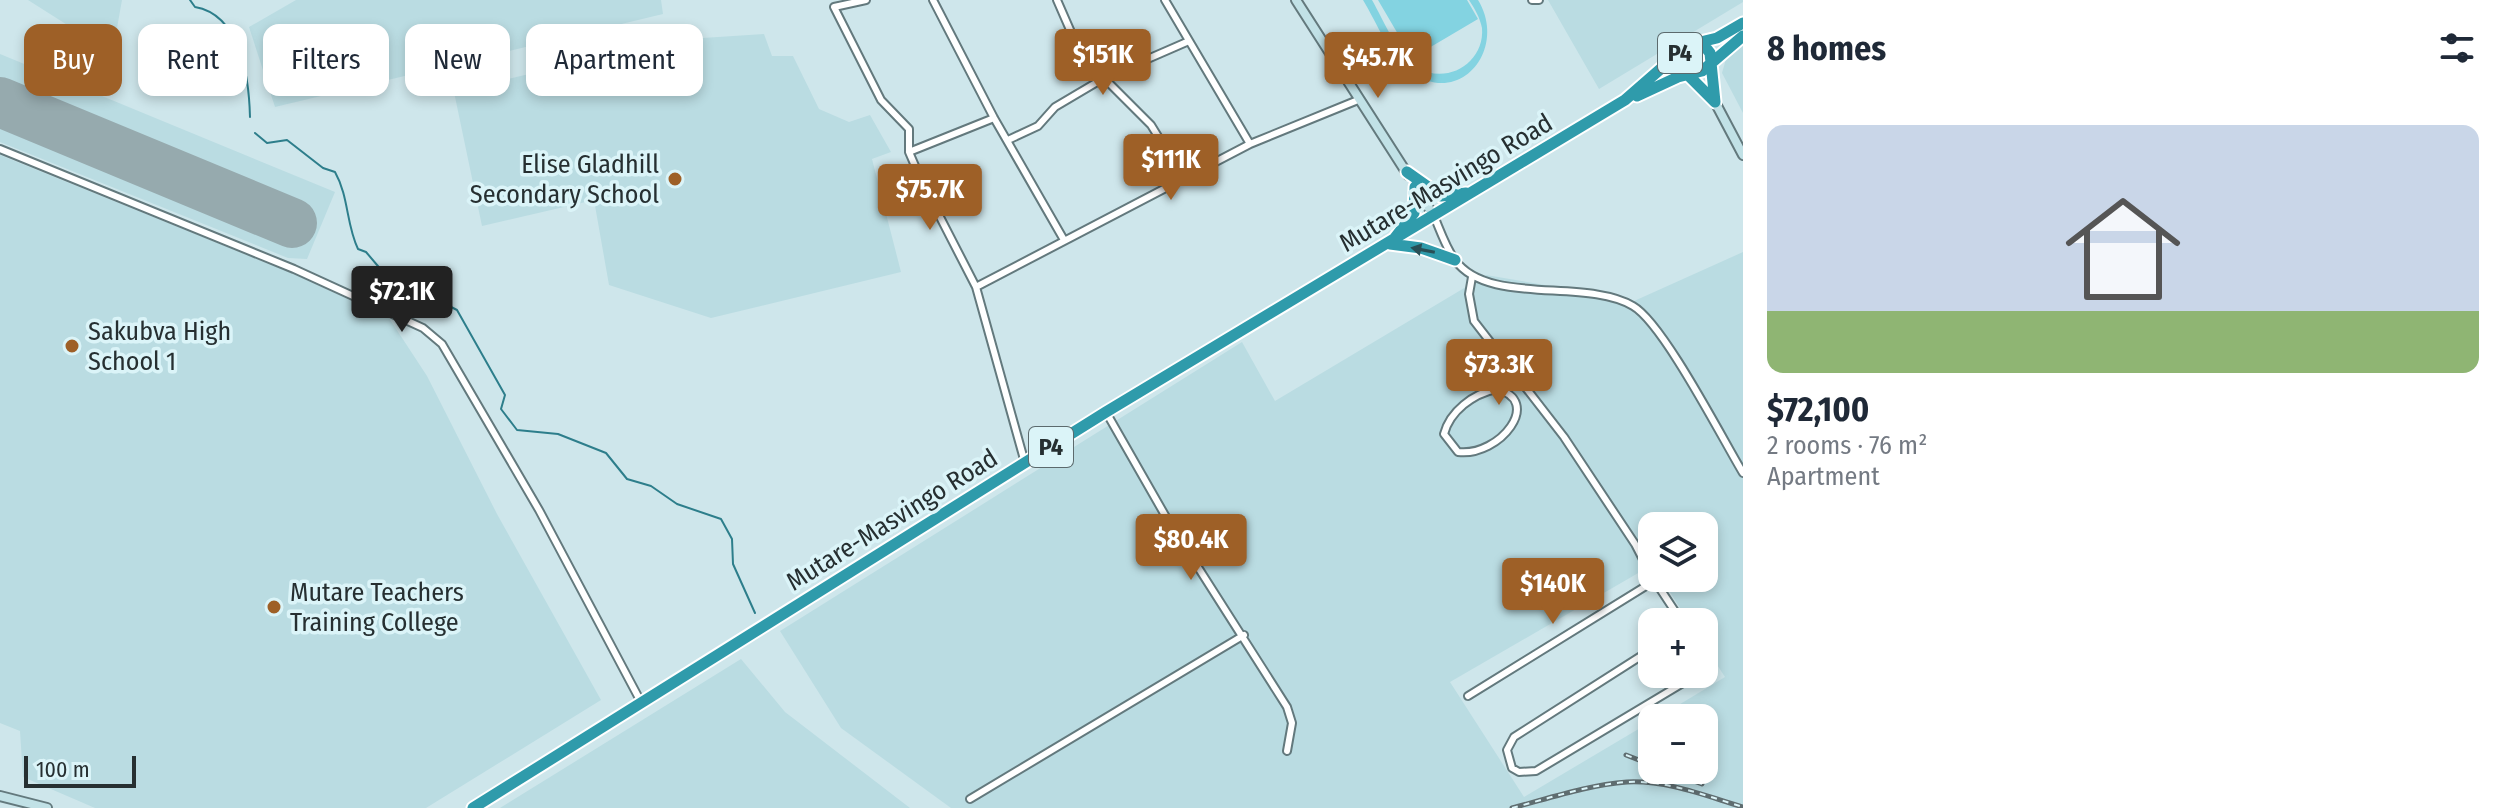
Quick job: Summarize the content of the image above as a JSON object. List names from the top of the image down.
{
  "streets": {
    "highway": ["P4", "Mutare-Masvingo Road"]
  },
  "places": ["Elise Gladhill Secondary School", "Sakubva High School 1", "Mutare Teachers Training College"],
  "scale_bar": "100 m",
  "page": {
    "heading": "8 homes",
    "chip": [
      "Buy",
      "Rent",
      "Filters",
      "New",
      "Apartment"
    ],
    "price": [
      "$151K",
      "$45.7K",
      "$111K",
      "$75.7K",
      "$72.1K",
      "$73.3K",
      "$80.4K",
      "$140K"
    ],
    "list": [
      {
        "name": "$72,100",
        "note": "2 rooms · 76 m² · Apartment"
      }
    ],
    "map_buttons": ["+", "−"],
    "scale": "100 m"
  }
}
